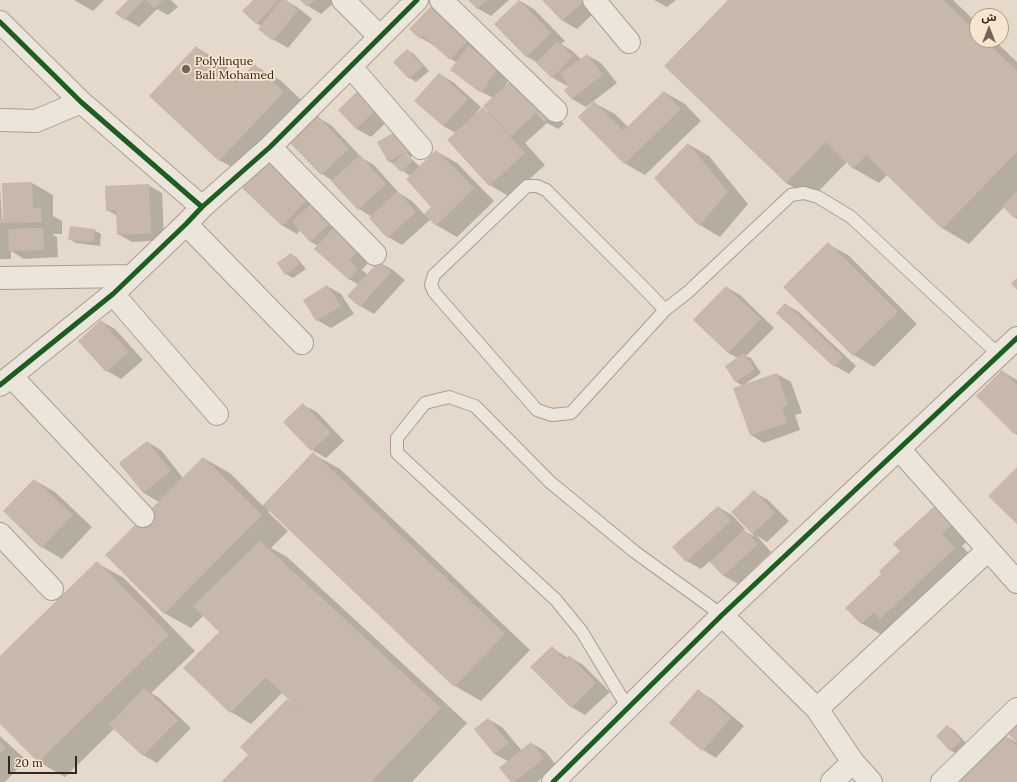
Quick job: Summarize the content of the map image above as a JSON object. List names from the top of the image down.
{
  "places": ["Polylinque Bali Mohamed"],
  "scale_bar": "20 m",
  "north": "top"
}
